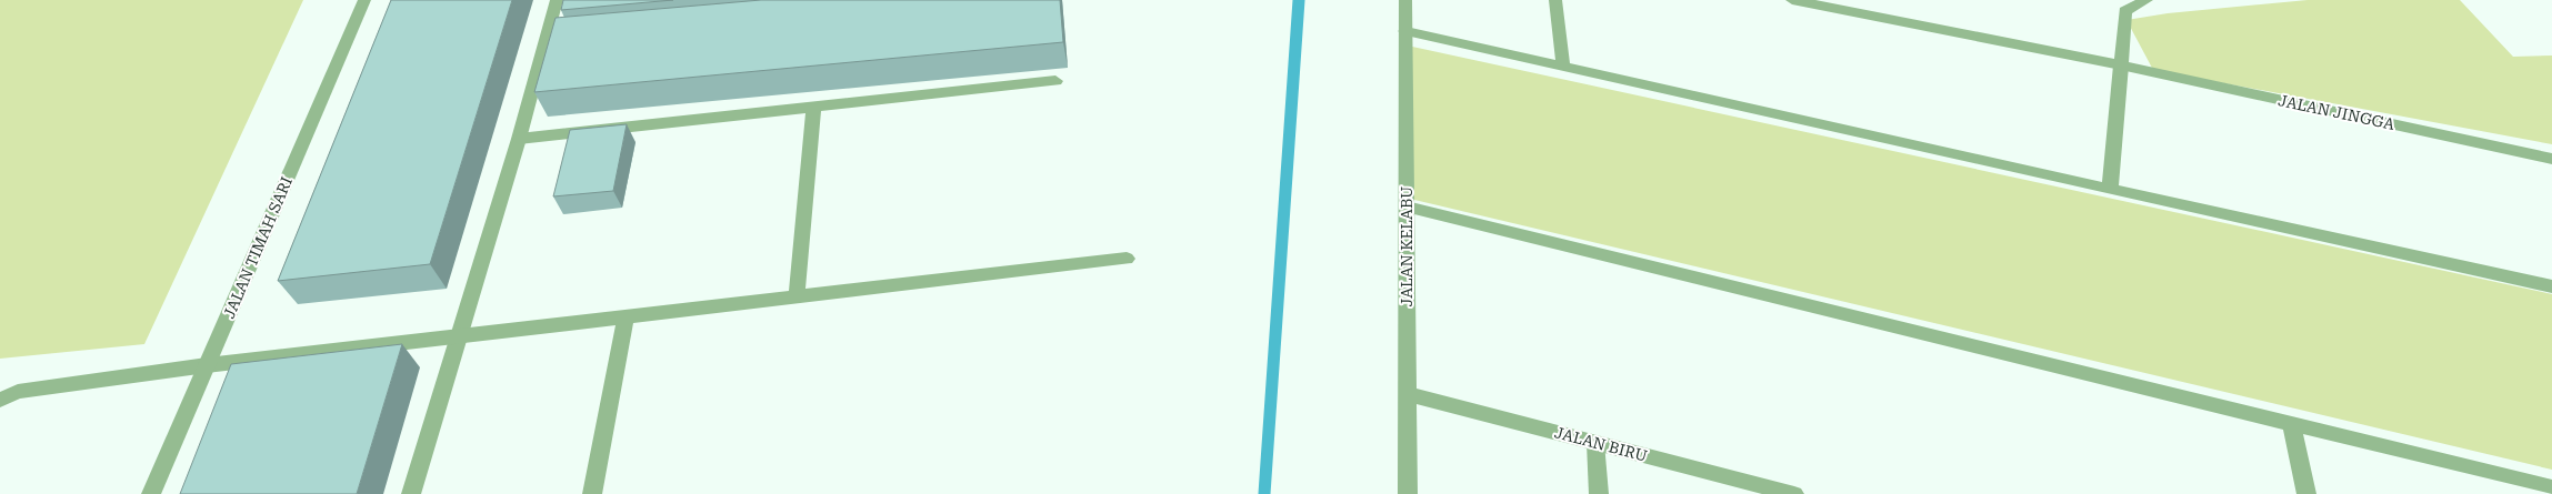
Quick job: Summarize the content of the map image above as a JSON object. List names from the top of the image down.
{
  "streets": {
    "street": [
      "JALAN JINGGA",
      "JALAN KELABU",
      "JALAN TIMAH SARI",
      "JALAN BIRU"
    ]
  },
  "crossings": [
    ["JALAN KELABU", "JALAN BIRU"]
  ]
}
